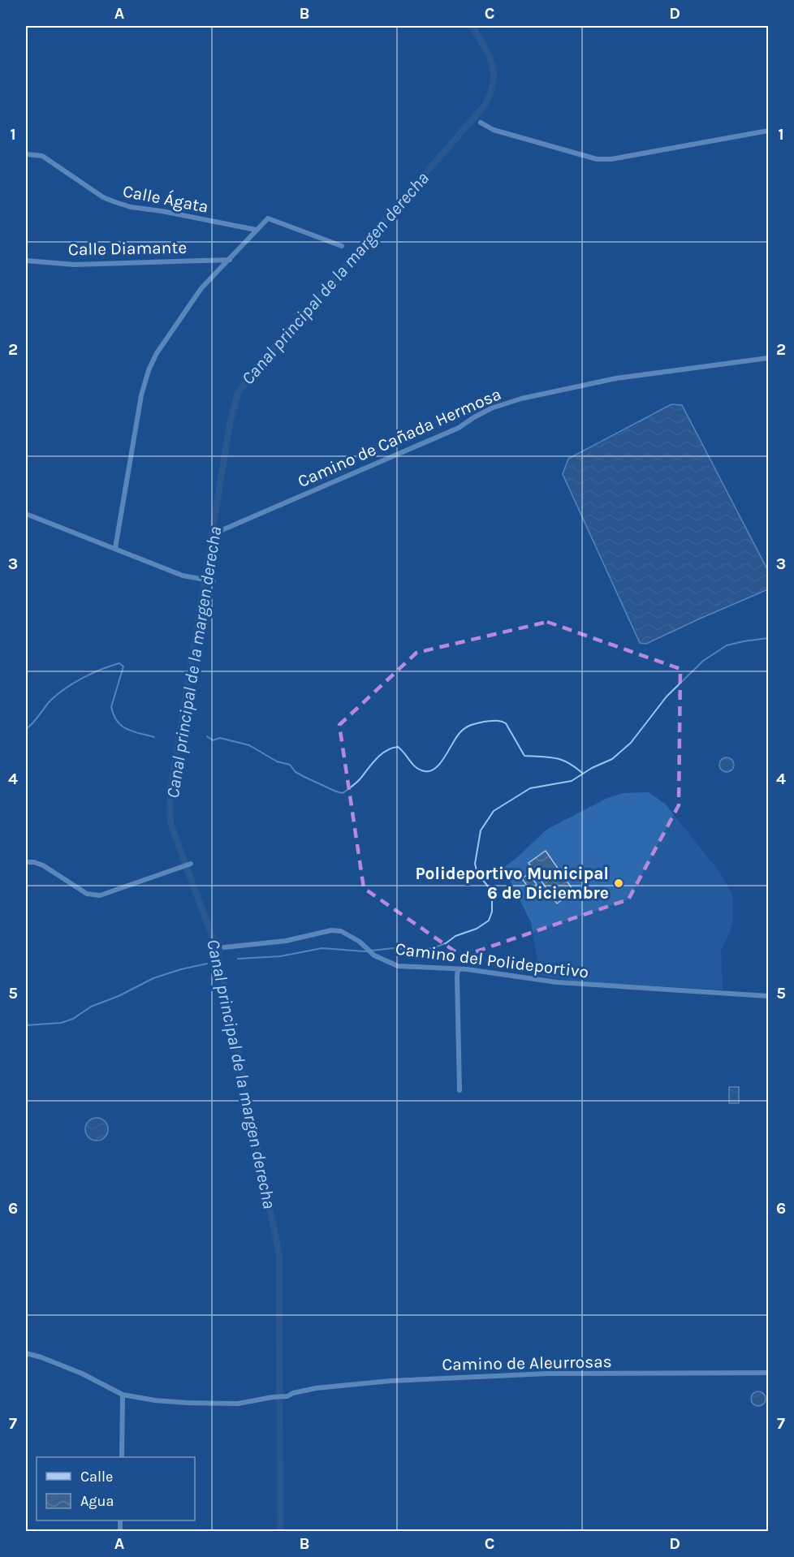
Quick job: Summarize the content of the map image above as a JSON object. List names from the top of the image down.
{
  "streets": {
    "street": [
      "Calle Ágata",
      "Calle Diamante",
      "Camino de Cañada Hermosa",
      "Camino del Polideportivo",
      "Camino de Aleurrosas"
    ]
  },
  "water": ["Canal principal de la margen derecha"],
  "places": ["Polideportivo Municipal 6 de Diciembre"],
  "legend": ["Calle", "Agua"],
  "grid": {
    "columns": [
      "A",
      "B",
      "C",
      "D"
    ],
    "rows": [
      "1",
      "2",
      "3",
      "4",
      "5",
      "6",
      "7"
    ]
  }
}
